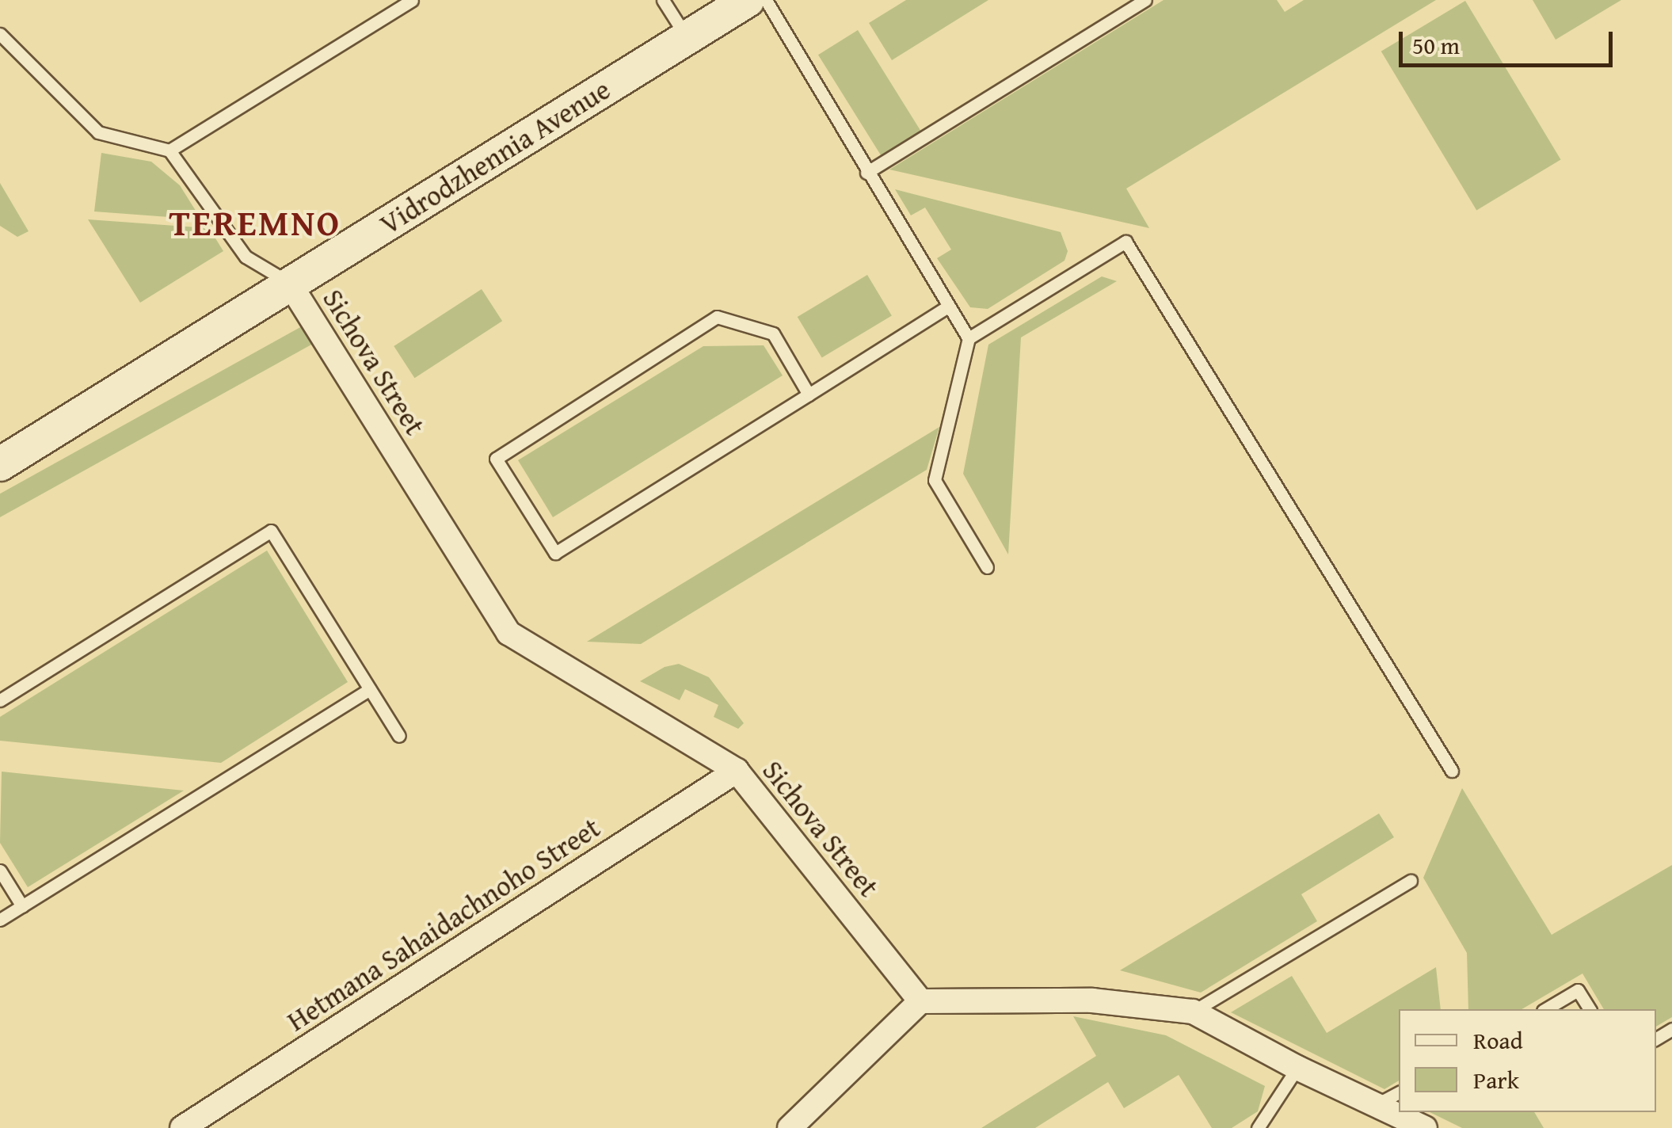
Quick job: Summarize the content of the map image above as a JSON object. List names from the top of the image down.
{
  "streets": {
    "main road": ["Vidrodzhennia Avenue"],
    "street": ["Sichova Street", "Hetmana Sahaidachnoho Street"]
  },
  "crossings": [
    ["Vidrodzhennia Avenue", "Sichova Street"],
    ["Sichova Street", "Hetmana Sahaidachnoho Street"]
  ],
  "districts": ["TEREMNO"],
  "legend": ["Road", "Park"],
  "scale_bar": "50 m"
}
